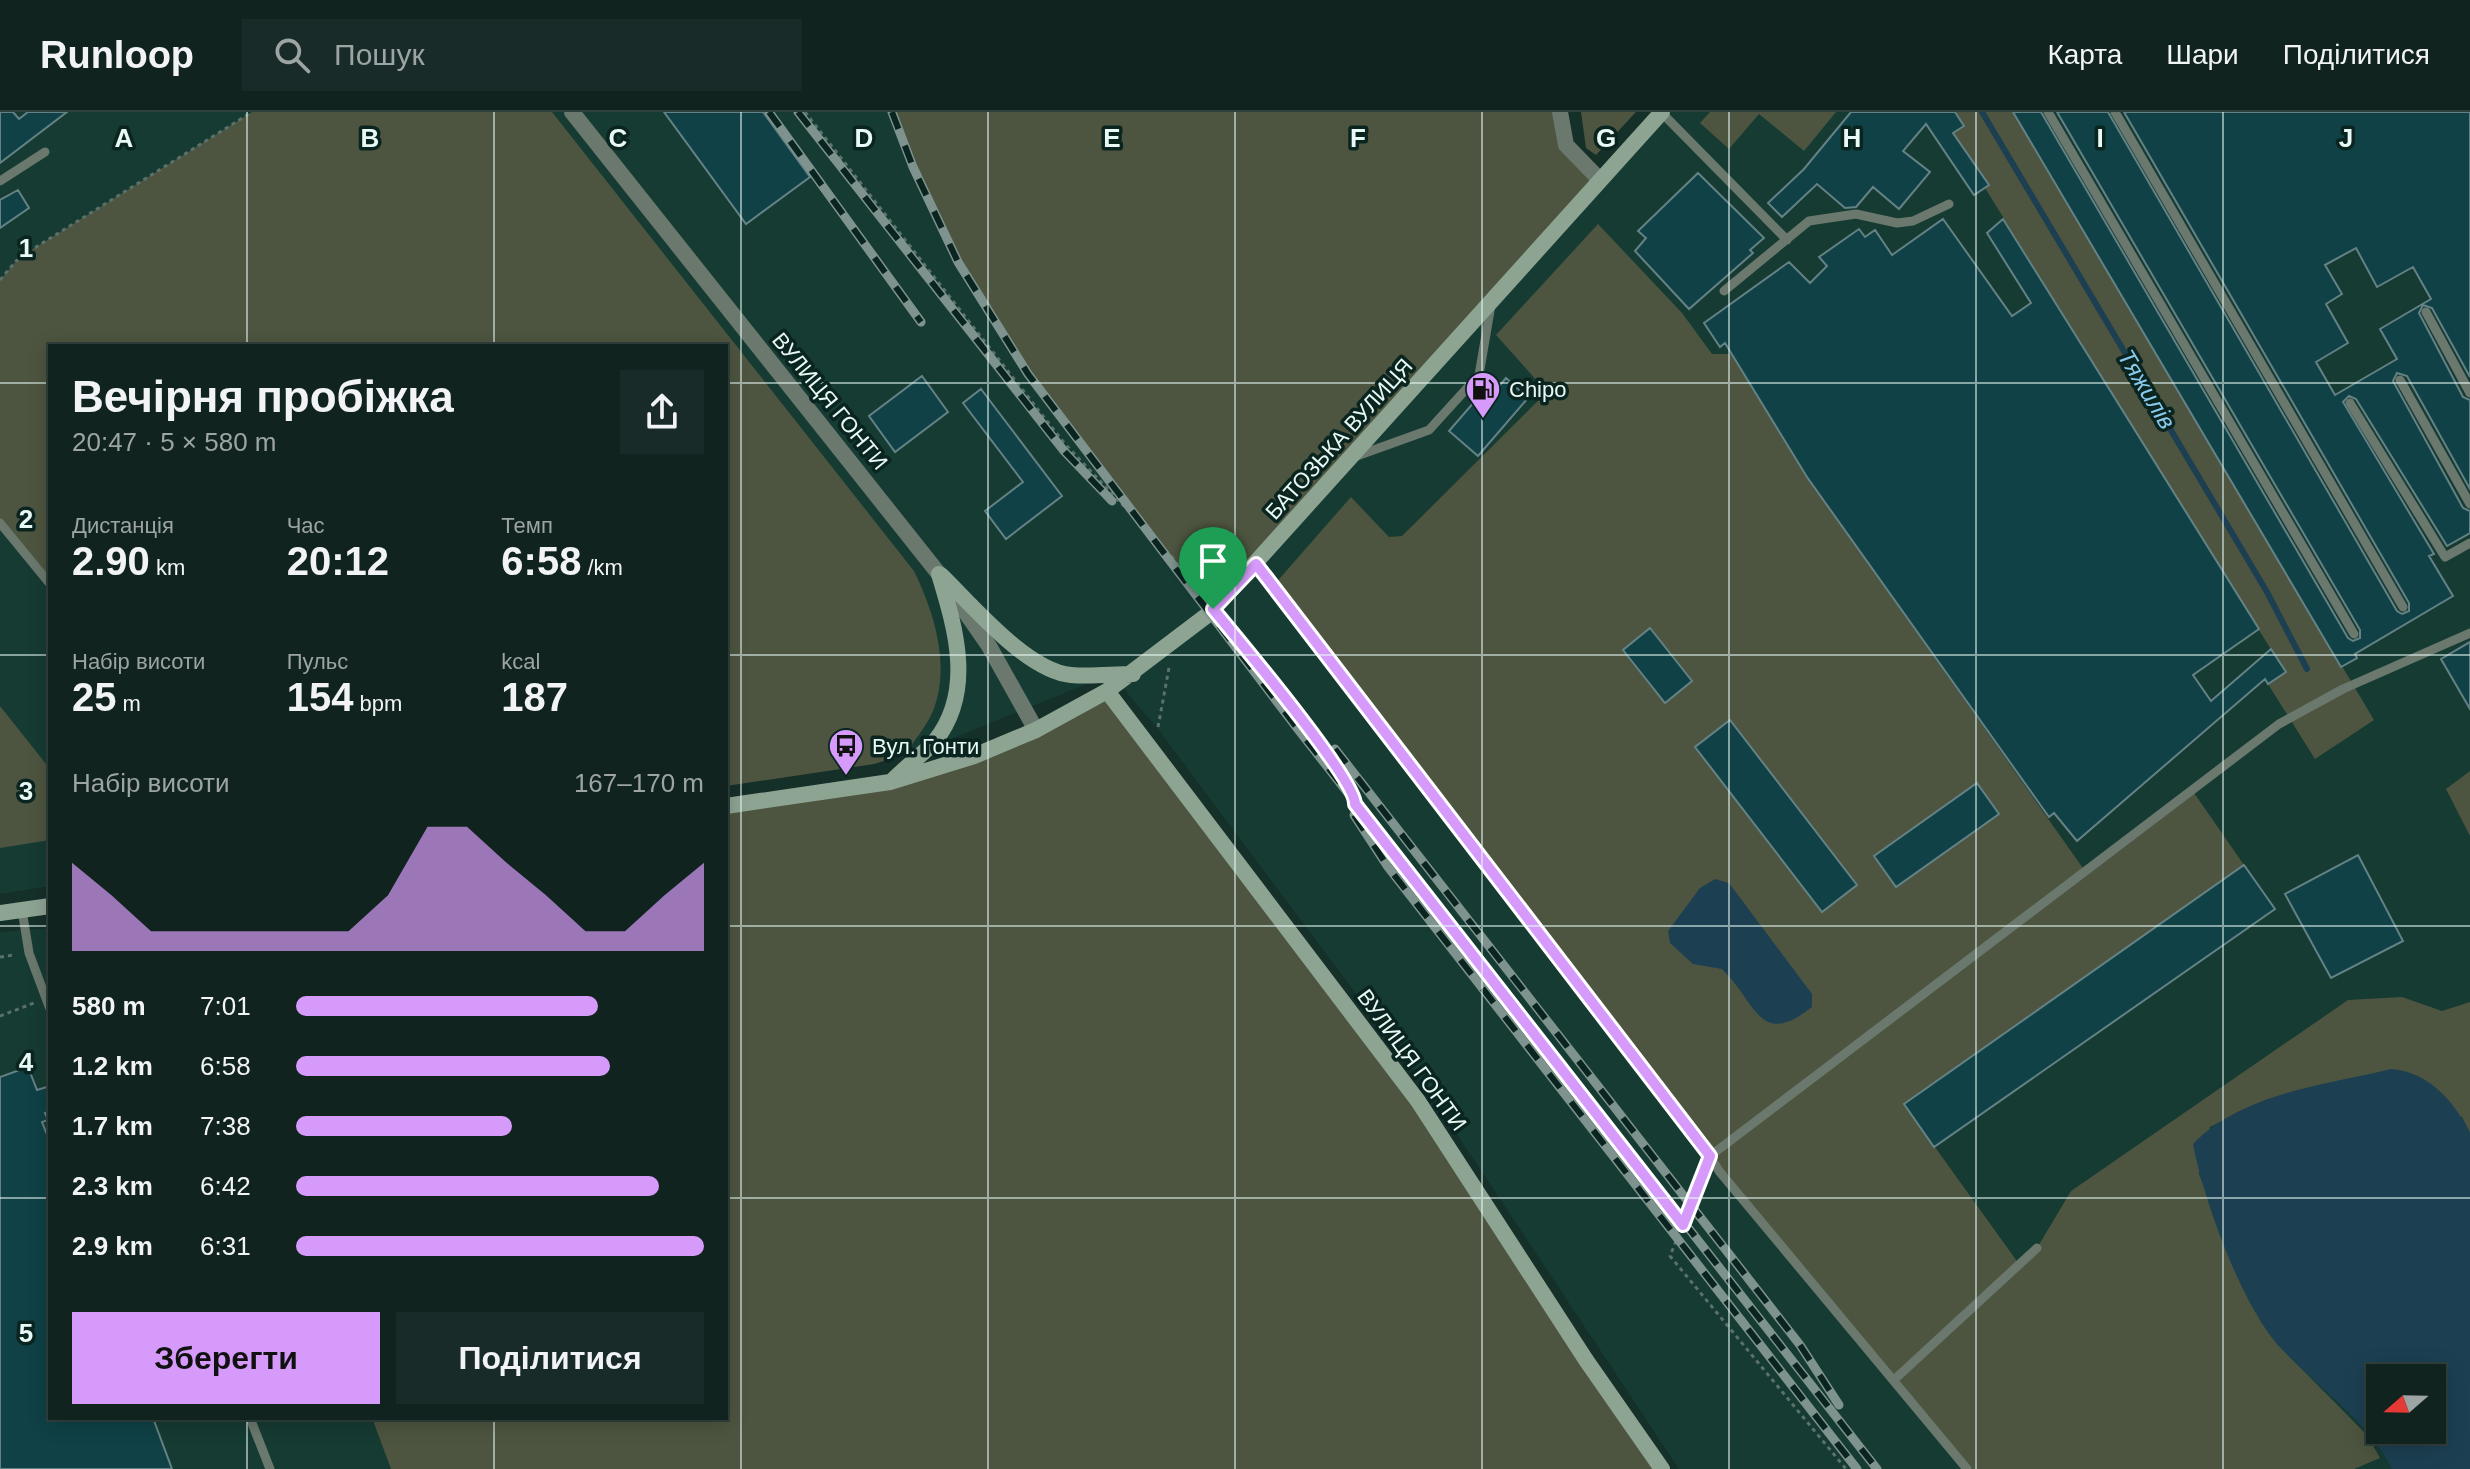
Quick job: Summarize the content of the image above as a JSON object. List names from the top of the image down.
{
  "streets": {
    "street": ["ВУЛИЦЯ ГОНТИ", "БАТОЗЬКА ВУЛИЦЯ"]
  },
  "crossings": [
    ["ВУЛИЦЯ ГОНТИ", "БАТОЗЬКА ВУЛИЦЯ"]
  ],
  "water": ["Тяжилів"],
  "places": {
    "fuel station": ["Chipo"],
    "bus stop": ["Вул. Гонти"]
  },
  "north": "left",
  "page": {
    "header": "Runloop",
    "search": "Пошук",
    "nav": ["Карта", "Шари", "Поділитися"],
    "heading": ["Вечірня пробіжка", "20:47 · 5 × 580 m"],
    "stats": [
      ["Дистанція", "2.90 km"],
      ["Час", "20:12"],
      ["Темп", "6:58 /km"],
      ["Набір висоти", "25 m"],
      ["Пульс", "154 bpm"],
      ["kcal", "187"]
    ],
    "chart": ["Набір висоти", "167–170 m"],
    "list": [
      {
        "name": "580 m",
        "note": "7:01"
      },
      {
        "name": "1.2 km",
        "note": "6:58"
      },
      {
        "name": "1.7 km",
        "note": "7:38"
      },
      {
        "name": "2.3 km",
        "note": "6:42"
      },
      {
        "name": "2.9 km",
        "note": "6:31"
      }
    ],
    "buttons": ["Зберегти", "Поділитися"]
  },
  "grid": {
    "columns": [
      "A",
      "B",
      "C",
      "D",
      "E",
      "F",
      "G",
      "H",
      "I",
      "J"
    ],
    "rows": [
      "1",
      "2",
      "3",
      "4",
      "5"
    ]
  }
}
